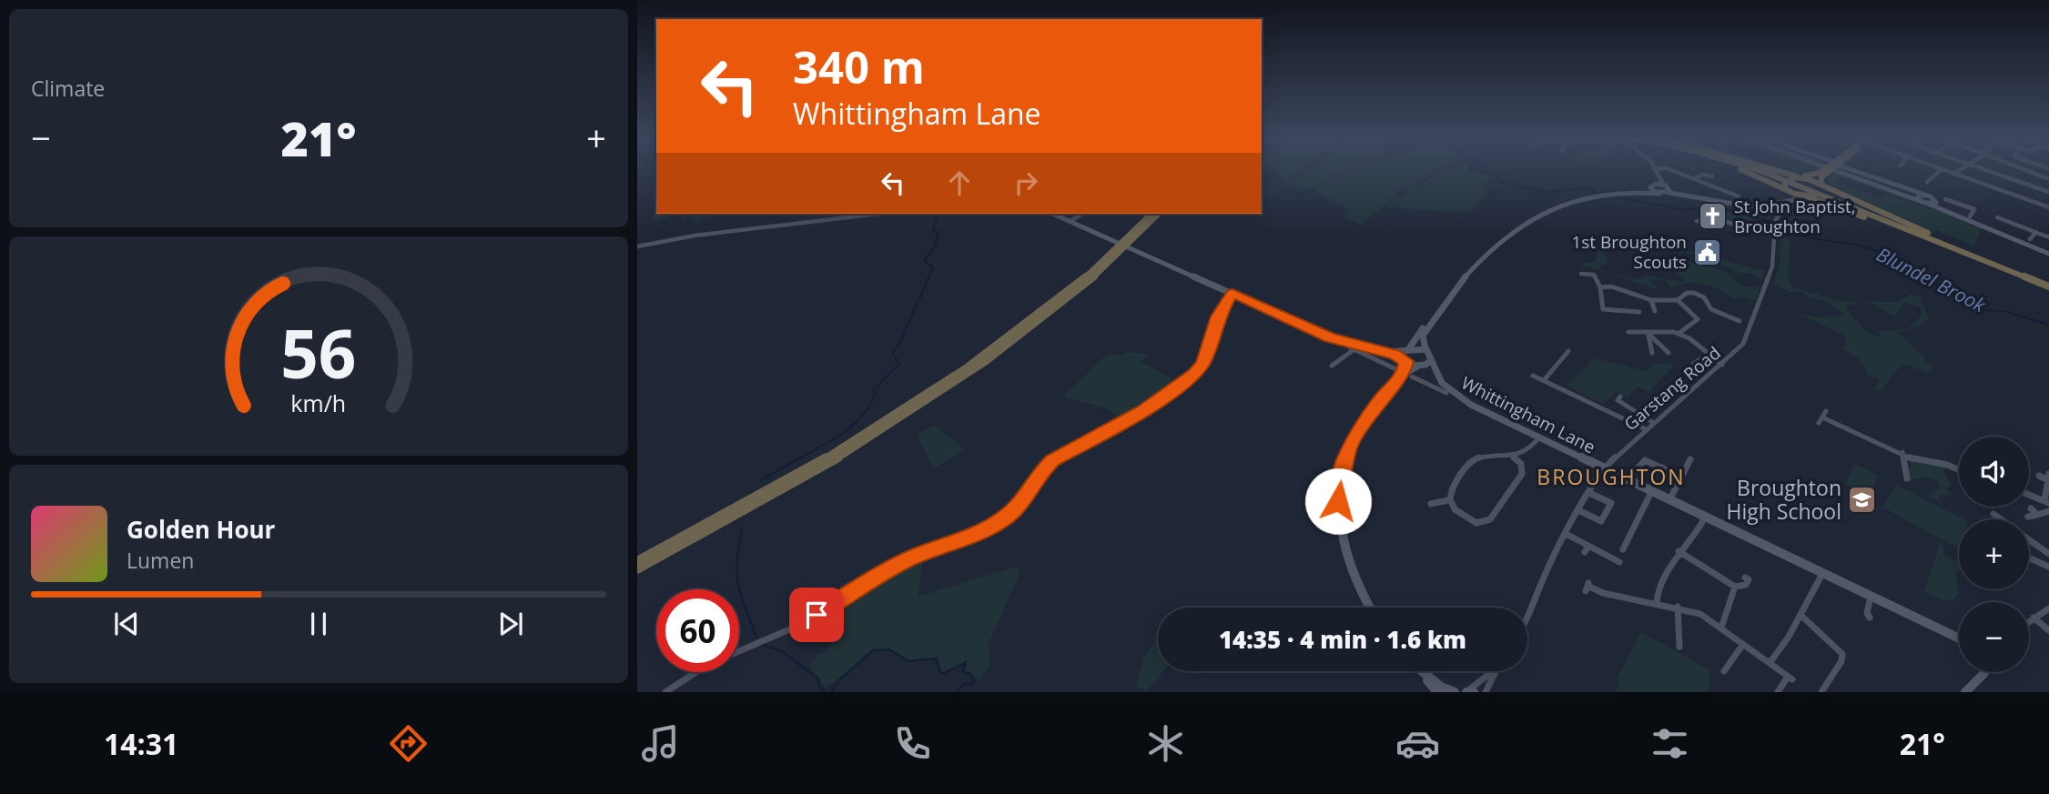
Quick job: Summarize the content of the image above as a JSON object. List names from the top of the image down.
{
  "streets": {
    "main road": ["Whittingham Lane"],
    "street": ["Garstang Road"]
  },
  "crossings": [
    ["Garstang Road", "Whittingham Lane"]
  ],
  "districts": ["BROUGHTON"],
  "water": ["Blundel Brook"],
  "places": {
    "church": ["St John Baptist, Broughton"],
    "public building": ["1st Broughton Scouts"],
    "school or university": ["Broughton High School"]
  },
  "page": {
    "tile": "Climate",
    "turn": ["340 m", "Whittingham Lane"],
    "heat": ["−", "21°", "+"],
    "map_buttons": ["+", "−"],
    "song": ["Golden Hour", "Lumen"],
    "limit": "60",
    "trip": "14:35 · 4 min · 1.6 km",
    "tabs": ["14:31", "21°"],
    "gauge": ["56", "km/h"]
  }
}
